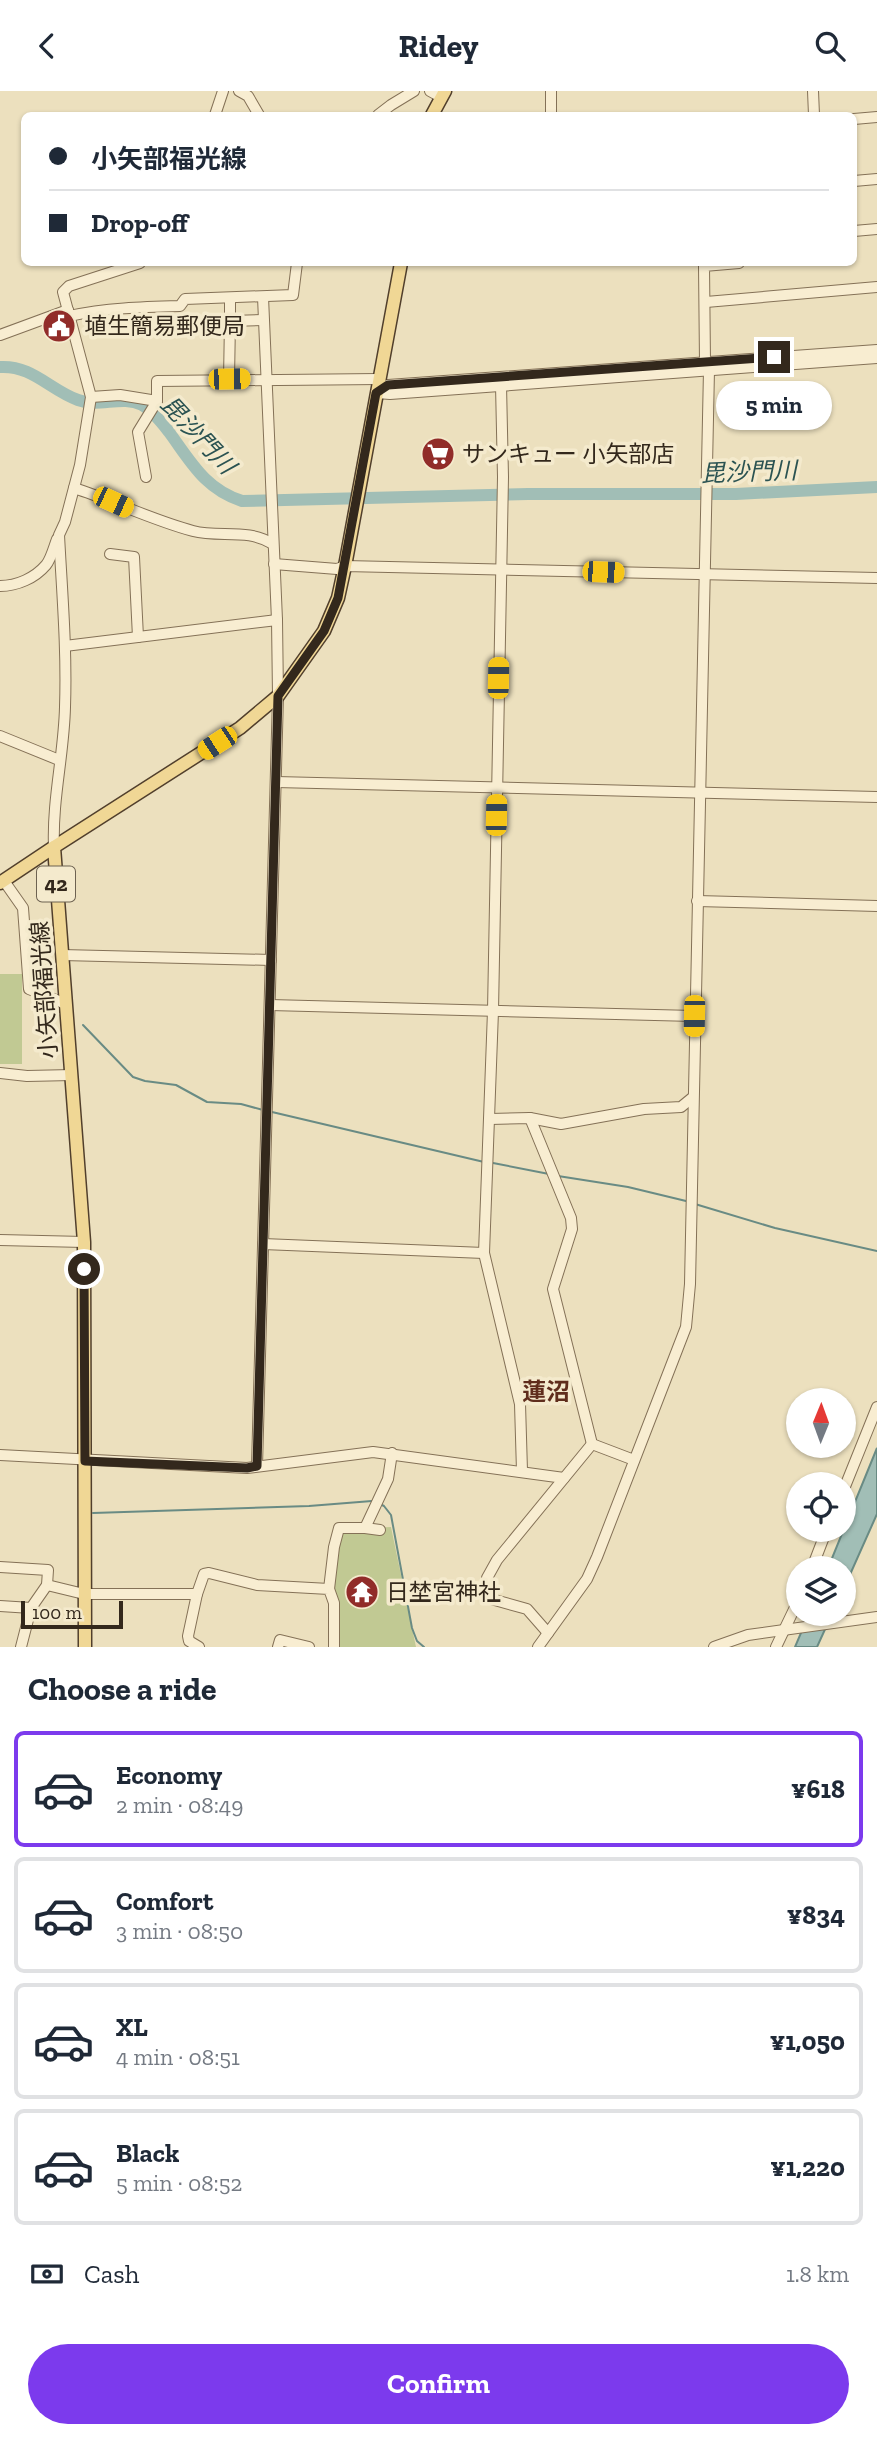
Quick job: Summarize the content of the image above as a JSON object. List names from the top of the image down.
{
  "streets": {
    "main road": ["42", "小矢部福光線"]
  },
  "crossings": [
    ["42", "小矢部福光線"]
  ],
  "districts": ["蓮沼"],
  "water": ["毘沙門川"],
  "places": {
    "public building": ["埴生簡易郵便局"],
    "supermarket": ["サンキュー 小矢部店"],
    "temple": ["日埜宮神社"]
  },
  "scale_bar": "100 m",
  "north": "top",
  "page": {
    "header": "Ridey",
    "banner": ["小矢部福光線", "Drop-off"],
    "bubble": "5 min",
    "scale": "100 m",
    "heading": "Choose a ride",
    "list": [
      {
        "name": "Economy",
        "note": "2 min · 08:49",
        "value": "¥618"
      },
      {
        "name": "Comfort",
        "note": "3 min · 08:50",
        "value": "¥834"
      },
      {
        "name": "XL",
        "note": "4 min · 08:51",
        "value": "¥1,050"
      },
      {
        "name": "Black",
        "note": "5 min · 08:52",
        "value": "¥1,220"
      }
    ],
    "pay": ["Cash", "1.8 km"],
    "buttons": "Confirm"
  }
}
